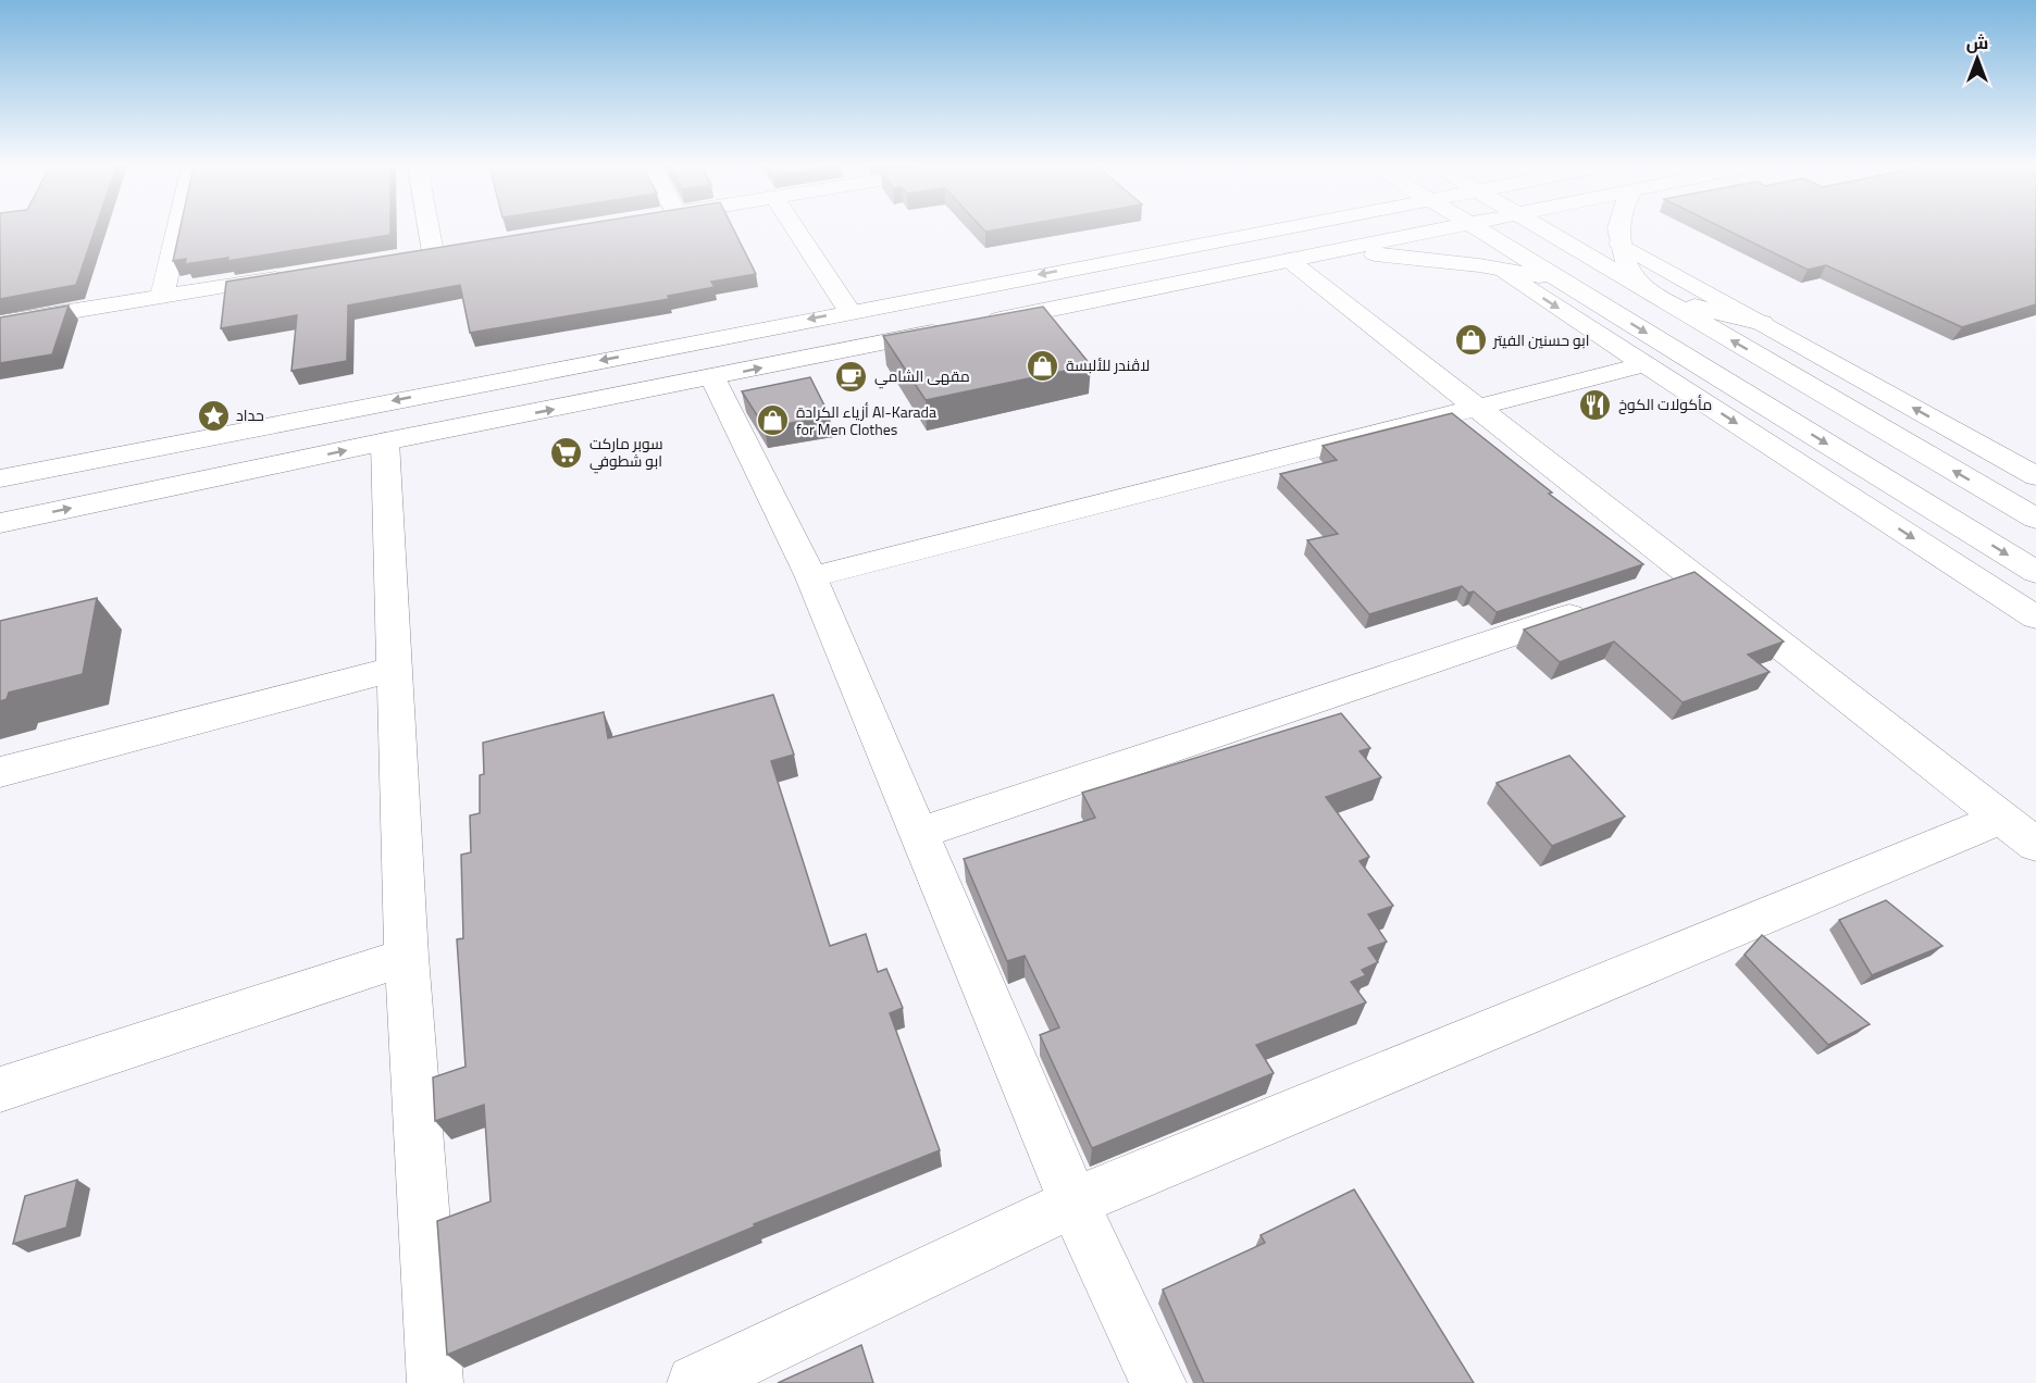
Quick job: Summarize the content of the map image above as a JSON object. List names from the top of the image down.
{
  "places": {
    "shop": ["ابو حسنين الفيتر", "لاڤندر للألبسة", "أزياء الكرادة Al-Karada for Men Clothes"],
    "cafe": ["مقهى الشامي"],
    "restaurant": ["مأكولات الكوخ"],
    "place": ["حداد"],
    "supermarket": ["سوبر ماركت ابو شطوفي"]
  },
  "north": "top"
}
